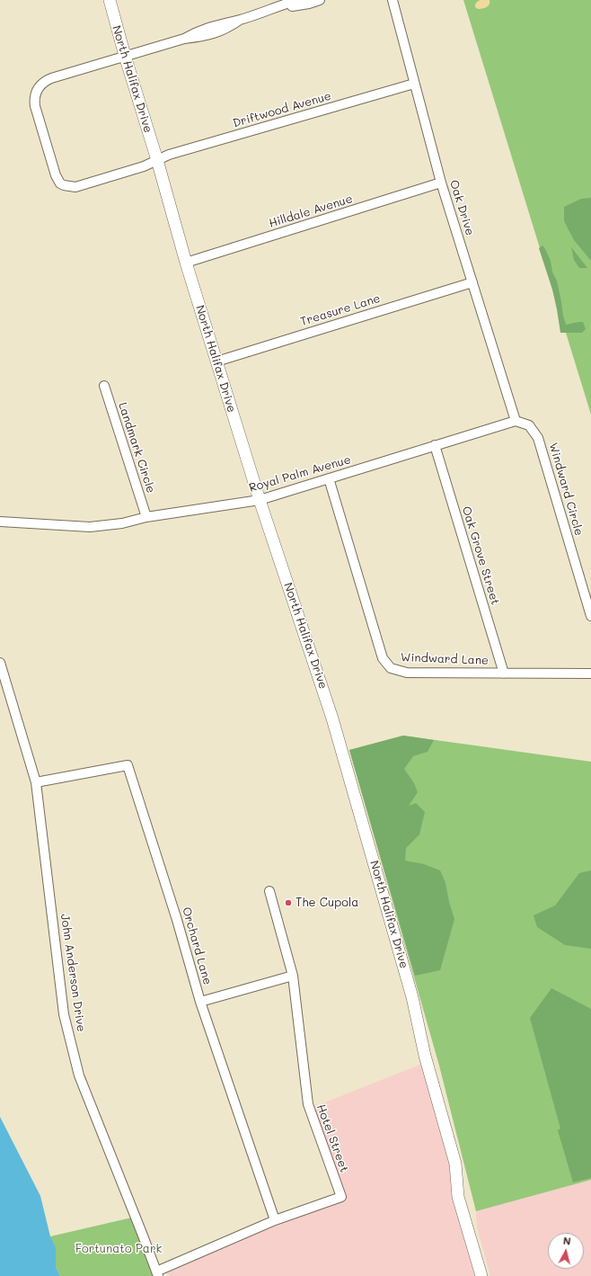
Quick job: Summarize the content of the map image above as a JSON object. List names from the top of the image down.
{
  "streets": {
    "street": [
      "North Halifax Drive",
      "Driftwood Avenue",
      "Oak Drive",
      "Hilldale Avenue",
      "Treasure Lane",
      "Landmark Circle",
      "Royal Palm Avenue",
      "Windward Circle",
      "Oak Grove Street",
      "Windward Lane",
      "Orchard Lane",
      "John Anderson Drive",
      "Hotel Street"
    ]
  },
  "crossings": [
    ["North Halifax Drive", "Driftwood Avenue"],
    ["North Halifax Drive", "Hilldale Avenue"],
    ["North Halifax Drive", "Treasure Lane"],
    ["North Halifax Drive", "Royal Palm Avenue"],
    ["Driftwood Avenue", "Oak Drive"],
    ["Oak Drive", "Hilldale Avenue"],
    ["Oak Drive", "Treasure Lane"],
    ["Oak Drive", "Royal Palm Avenue"],
    ["Oak Drive", "Windward Circle"],
    ["Landmark Circle", "Royal Palm Avenue"],
    ["Royal Palm Avenue", "Windward Circle"],
    ["Royal Palm Avenue", "Oak Grove Street"],
    ["Royal Palm Avenue", "Windward Lane"],
    ["Oak Grove Street", "Windward Lane"],
    ["Orchard Lane", "John Anderson Drive"],
    ["Orchard Lane", "Hotel Street"],
    ["John Anderson Drive", "Hotel Street"]
  ],
  "parks": ["Fortunato Park"],
  "places": ["The Cupola"],
  "north": "top"
}
